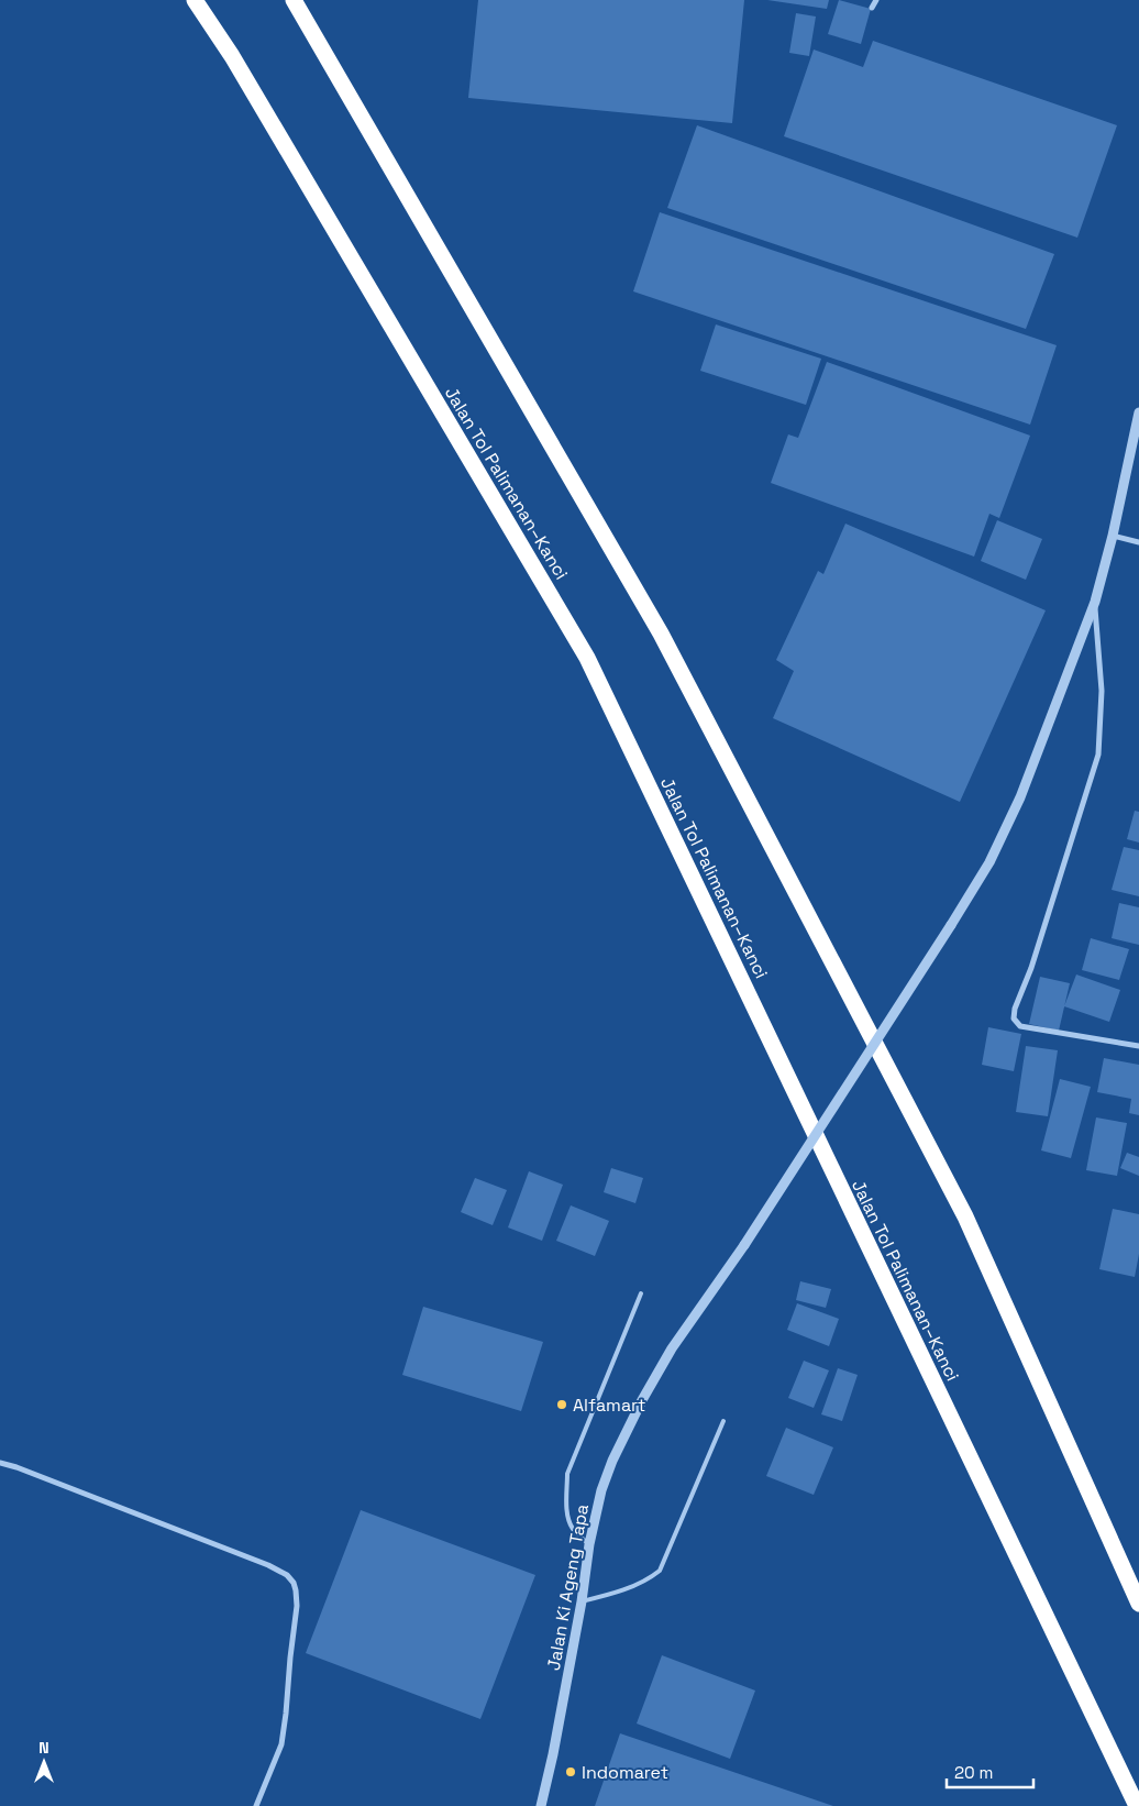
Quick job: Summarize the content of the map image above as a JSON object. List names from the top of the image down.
{
  "streets": {
    "highway": ["Jalan Tol Palimanan–Kanci"],
    "street": ["Jalan Ki Ageng Tapa"]
  },
  "places": ["Alfamart", "Indomaret"],
  "scale_bar": "20 m",
  "north": "top"
}
